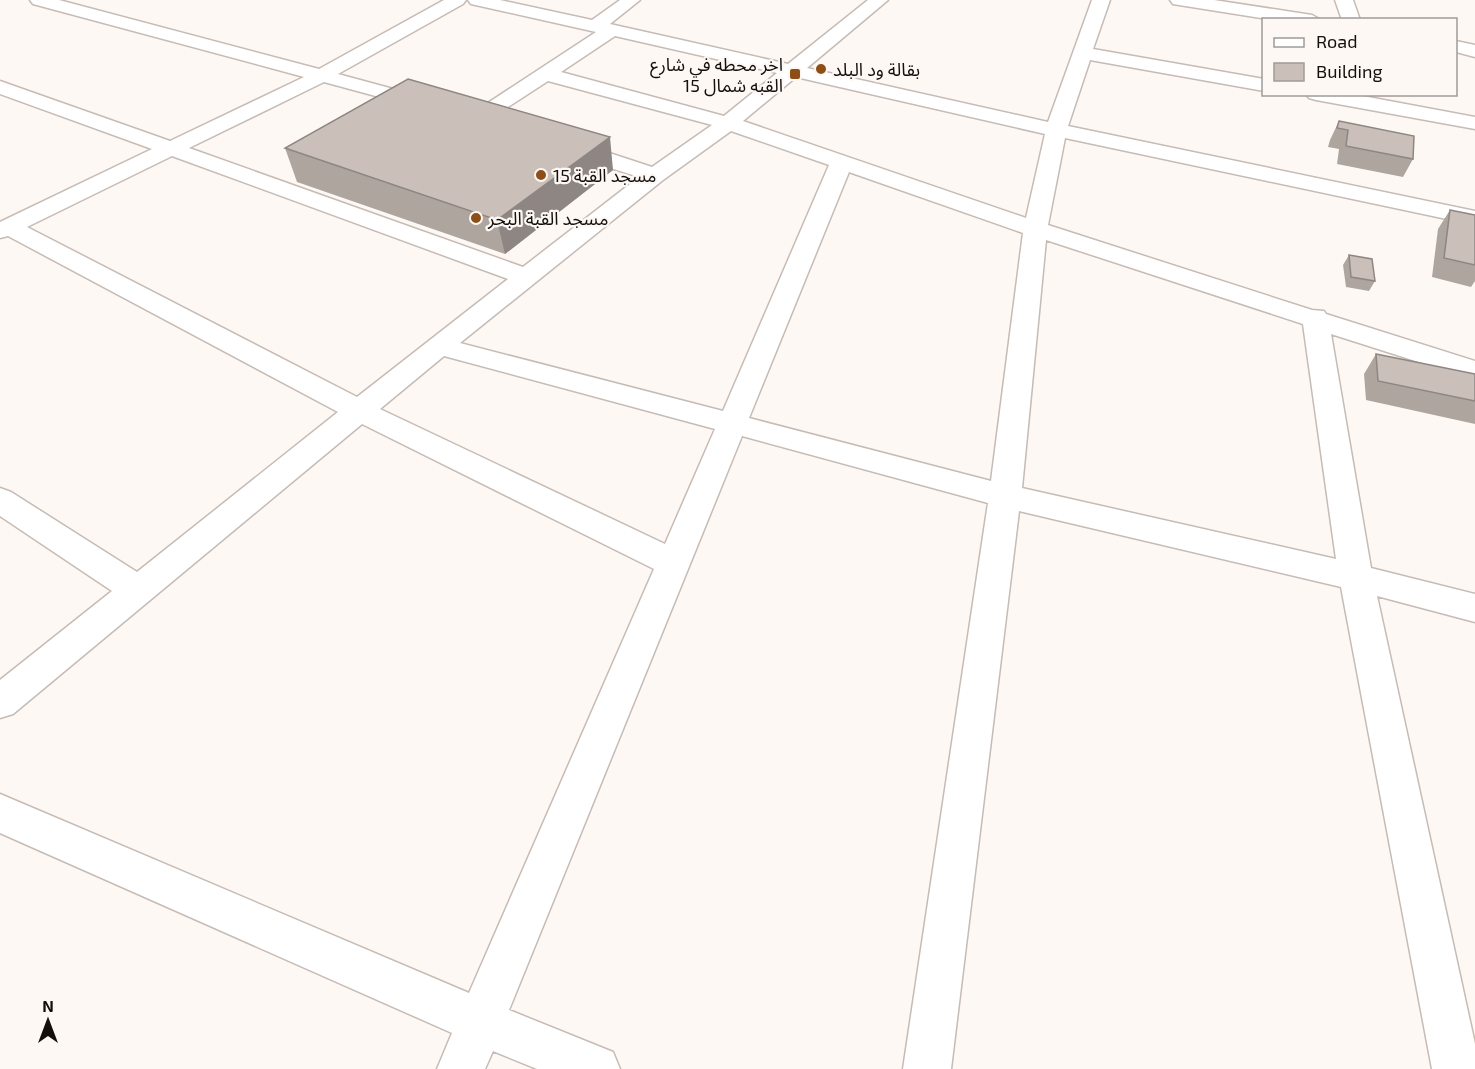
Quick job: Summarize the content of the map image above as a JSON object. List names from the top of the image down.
{
  "places": {
    "other": ["بقالة ود البلد", "مسجد القبة 15", "مسجد القبة البحر"],
    "transit": ["اخر محطه في شارع 15 القبه شمال"]
  },
  "legend": ["Road", "Building"],
  "north": "top"
}
